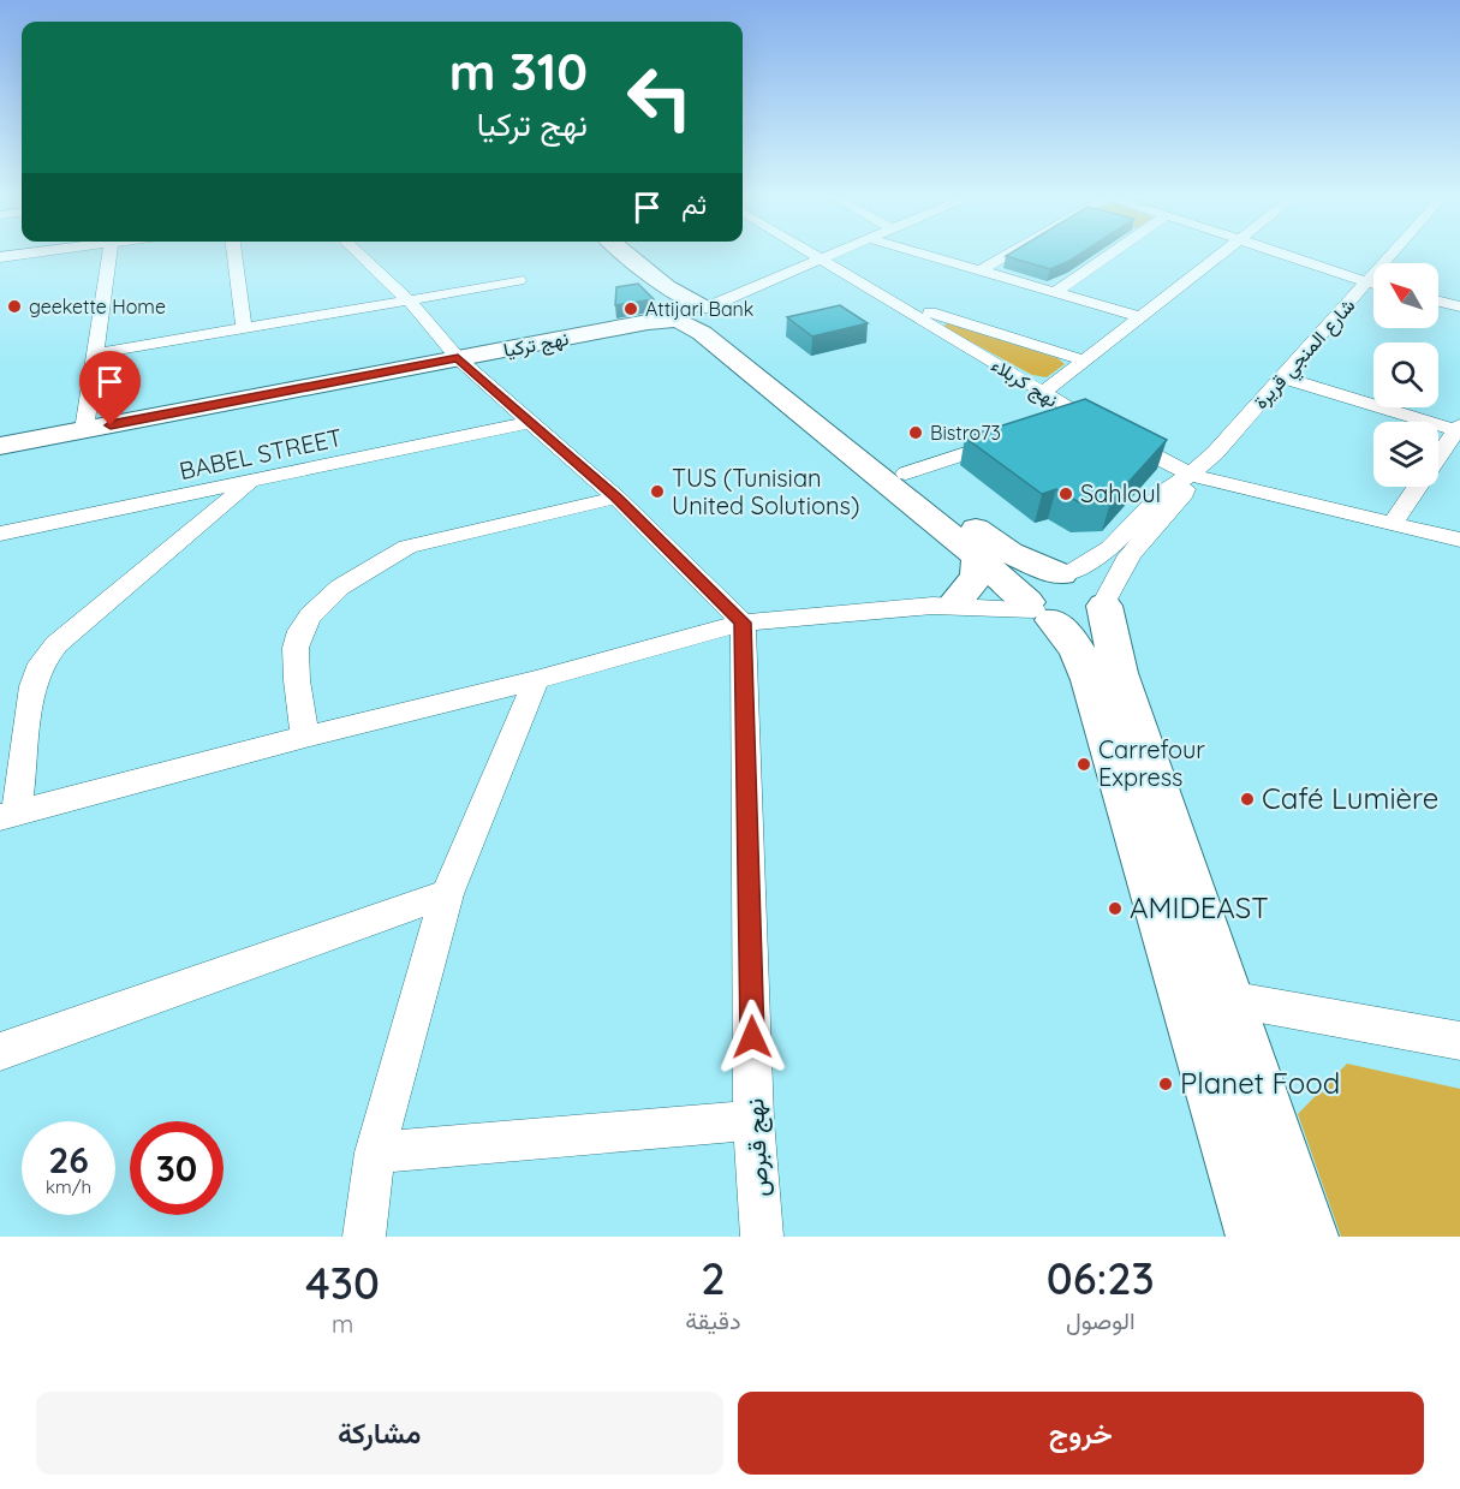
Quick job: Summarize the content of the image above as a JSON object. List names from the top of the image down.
{
  "streets": {
    "main road": ["نهج تركيا"],
    "street": [
      "شارع المنجي قريرة",
      "نهج كربلاء",
      "BABEL STREET",
      "نهج قبرص"
    ]
  },
  "crossings": [
    ["شارع المنجي قريرة", "نهج كربلاء"]
  ],
  "places": [
    "geekette Home",
    "Attijari Bank",
    "Bistro73",
    "TUS (Tunisian United Solutions)",
    "Sahloul",
    "Carrefour Express",
    "Café Lumière",
    "AMIDEAST",
    "Planet Food"
  ],
  "north": "top left",
  "page": {
    "turn": ["310 m", "نهج تركيا"],
    "then": "ثم",
    "speed": "26 km/h",
    "limit": "30",
    "eta": [
      "06:23",
      "الوصول",
      "2",
      "دقيقة",
      "430",
      "m"
    ],
    "buttons": ["خروج", "مشاركة"]
  }
}
